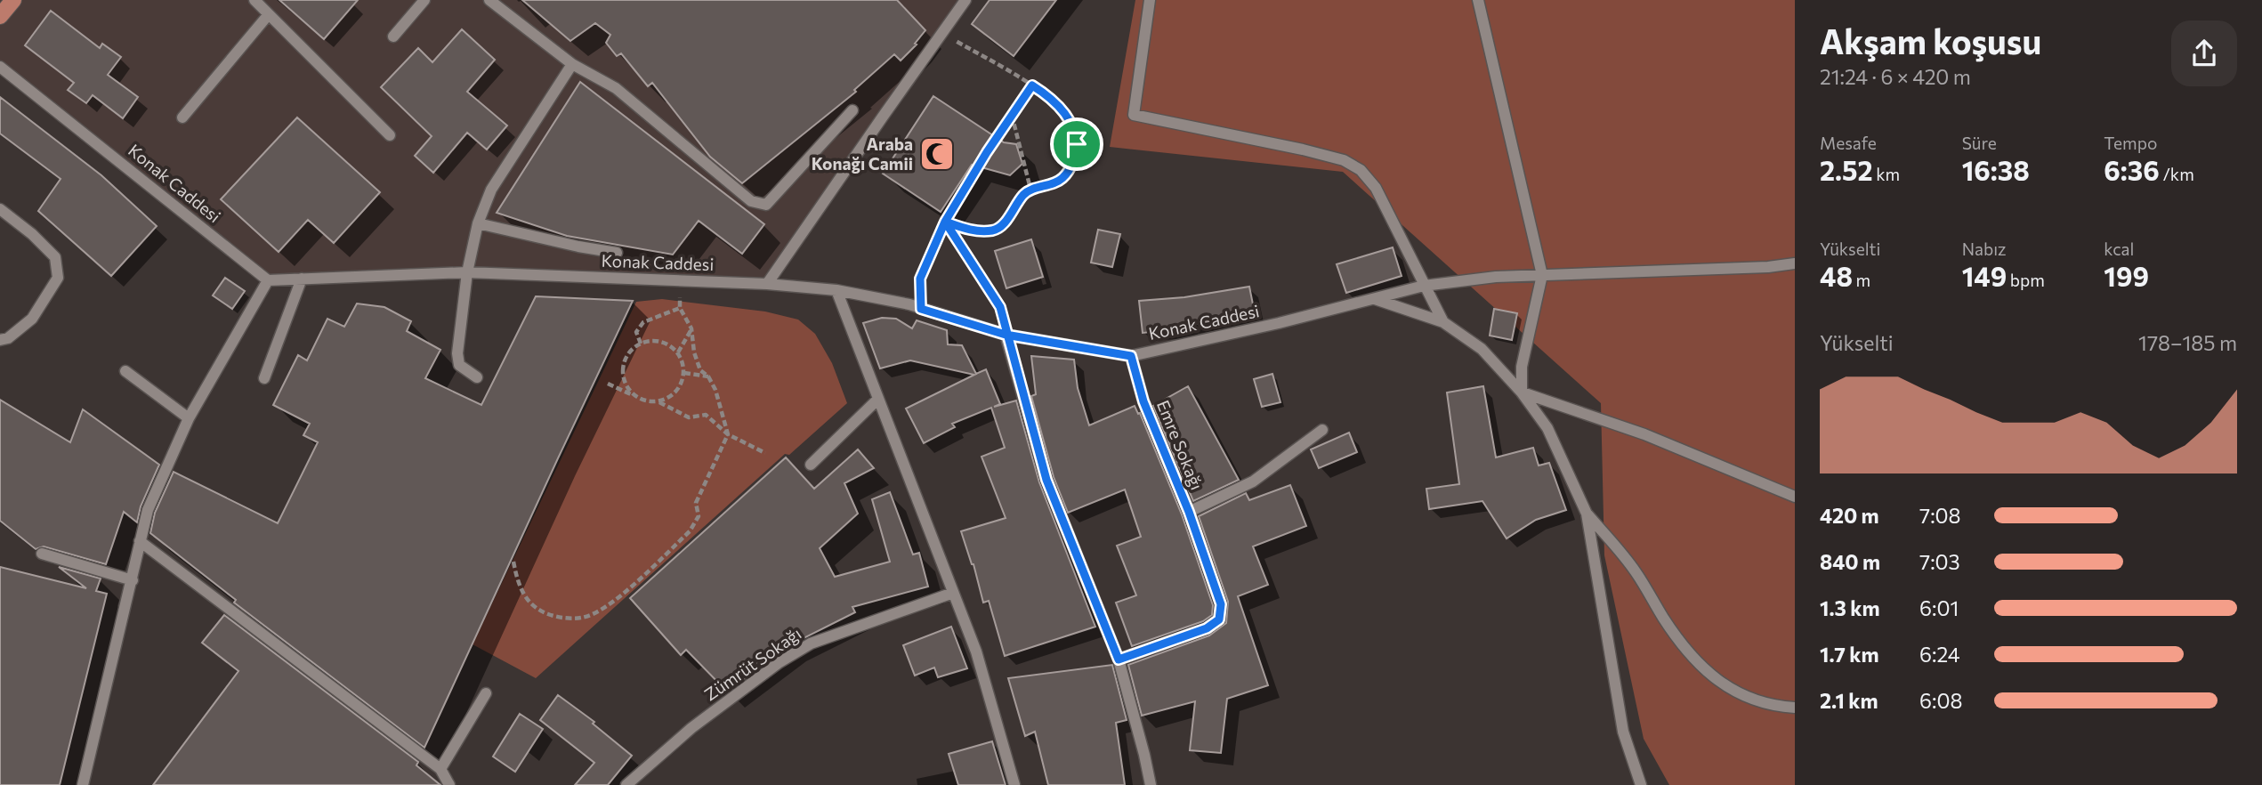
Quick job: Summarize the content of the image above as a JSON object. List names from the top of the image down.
{
  "streets": {
    "street": ["Konak Caddesi", "Emre Sokağı", "Zümrüt Sokağı"]
  },
  "crossings": [
    ["Konak Caddesi", "Emre Sokağı"]
  ],
  "places": {
    "mosque": ["Araba Konağı Camii"]
  },
  "page": {
    "heading": ["Akşam koşusu", "21:24 · 6 × 420 m"],
    "stats": [
      ["Mesafe", "2.52 km"],
      ["Süre", "16:38"],
      ["Tempo", "6:36 /km"],
      ["Yükselti", "48 m"],
      ["Nabız", "149 bpm"],
      ["kcal", "199"]
    ],
    "chart": ["Yükselti", "178–185 m"],
    "list": [
      {
        "name": "420 m",
        "note": "7:08"
      },
      {
        "name": "840 m",
        "note": "7:03"
      },
      {
        "name": "1.3 km",
        "note": "6:01"
      },
      {
        "name": "1.7 km",
        "note": "6:24"
      },
      {
        "name": "2.1 km",
        "note": "6:08"
      }
    ]
  }
}
